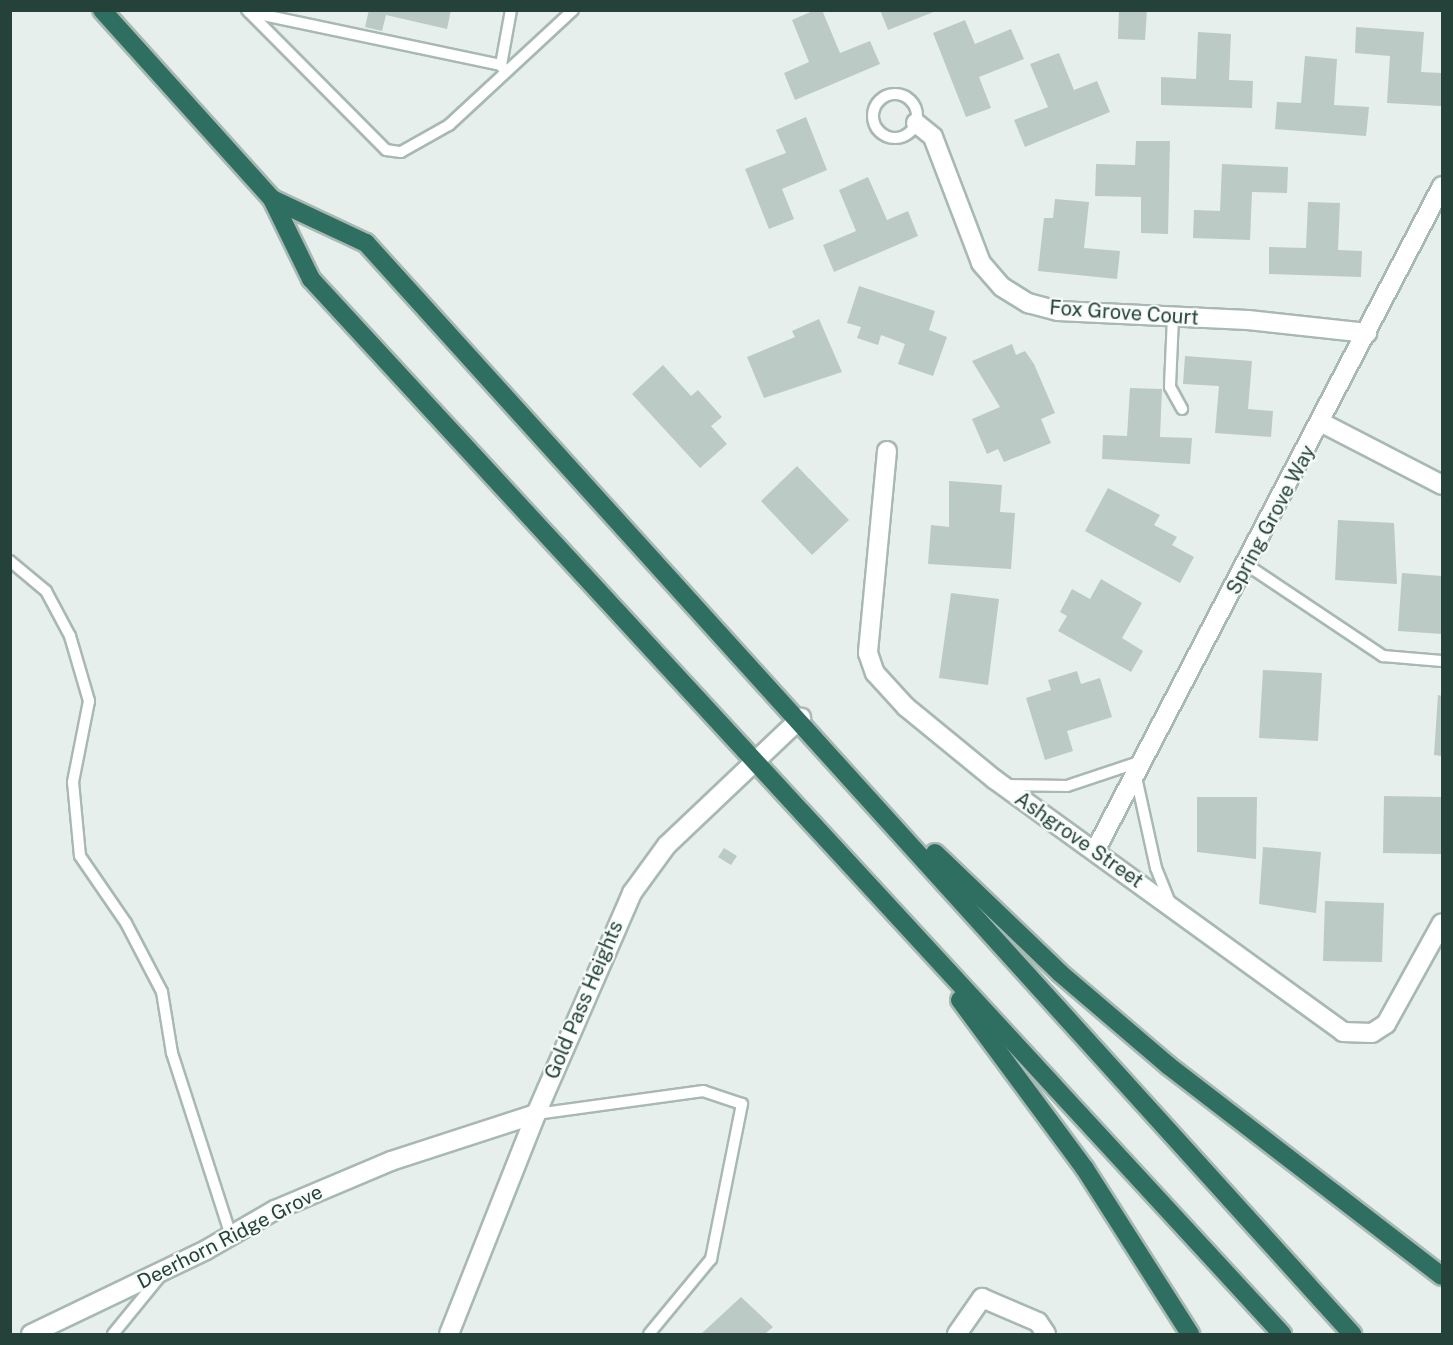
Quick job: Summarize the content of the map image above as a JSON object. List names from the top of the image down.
{
  "streets": {
    "street": [
      "Fox Grove Court",
      "Spring Grove Way",
      "Ashgrove Street",
      "Gold Pass Heights",
      "Deerhorn Ridge Grove"
    ]
  },
  "crossings": [
    ["Fox Grove Court", "Spring Grove Way"],
    ["Spring Grove Way", "Ashgrove Street"],
    ["Gold Pass Heights", "Deerhorn Ridge Grove"]
  ]
}
